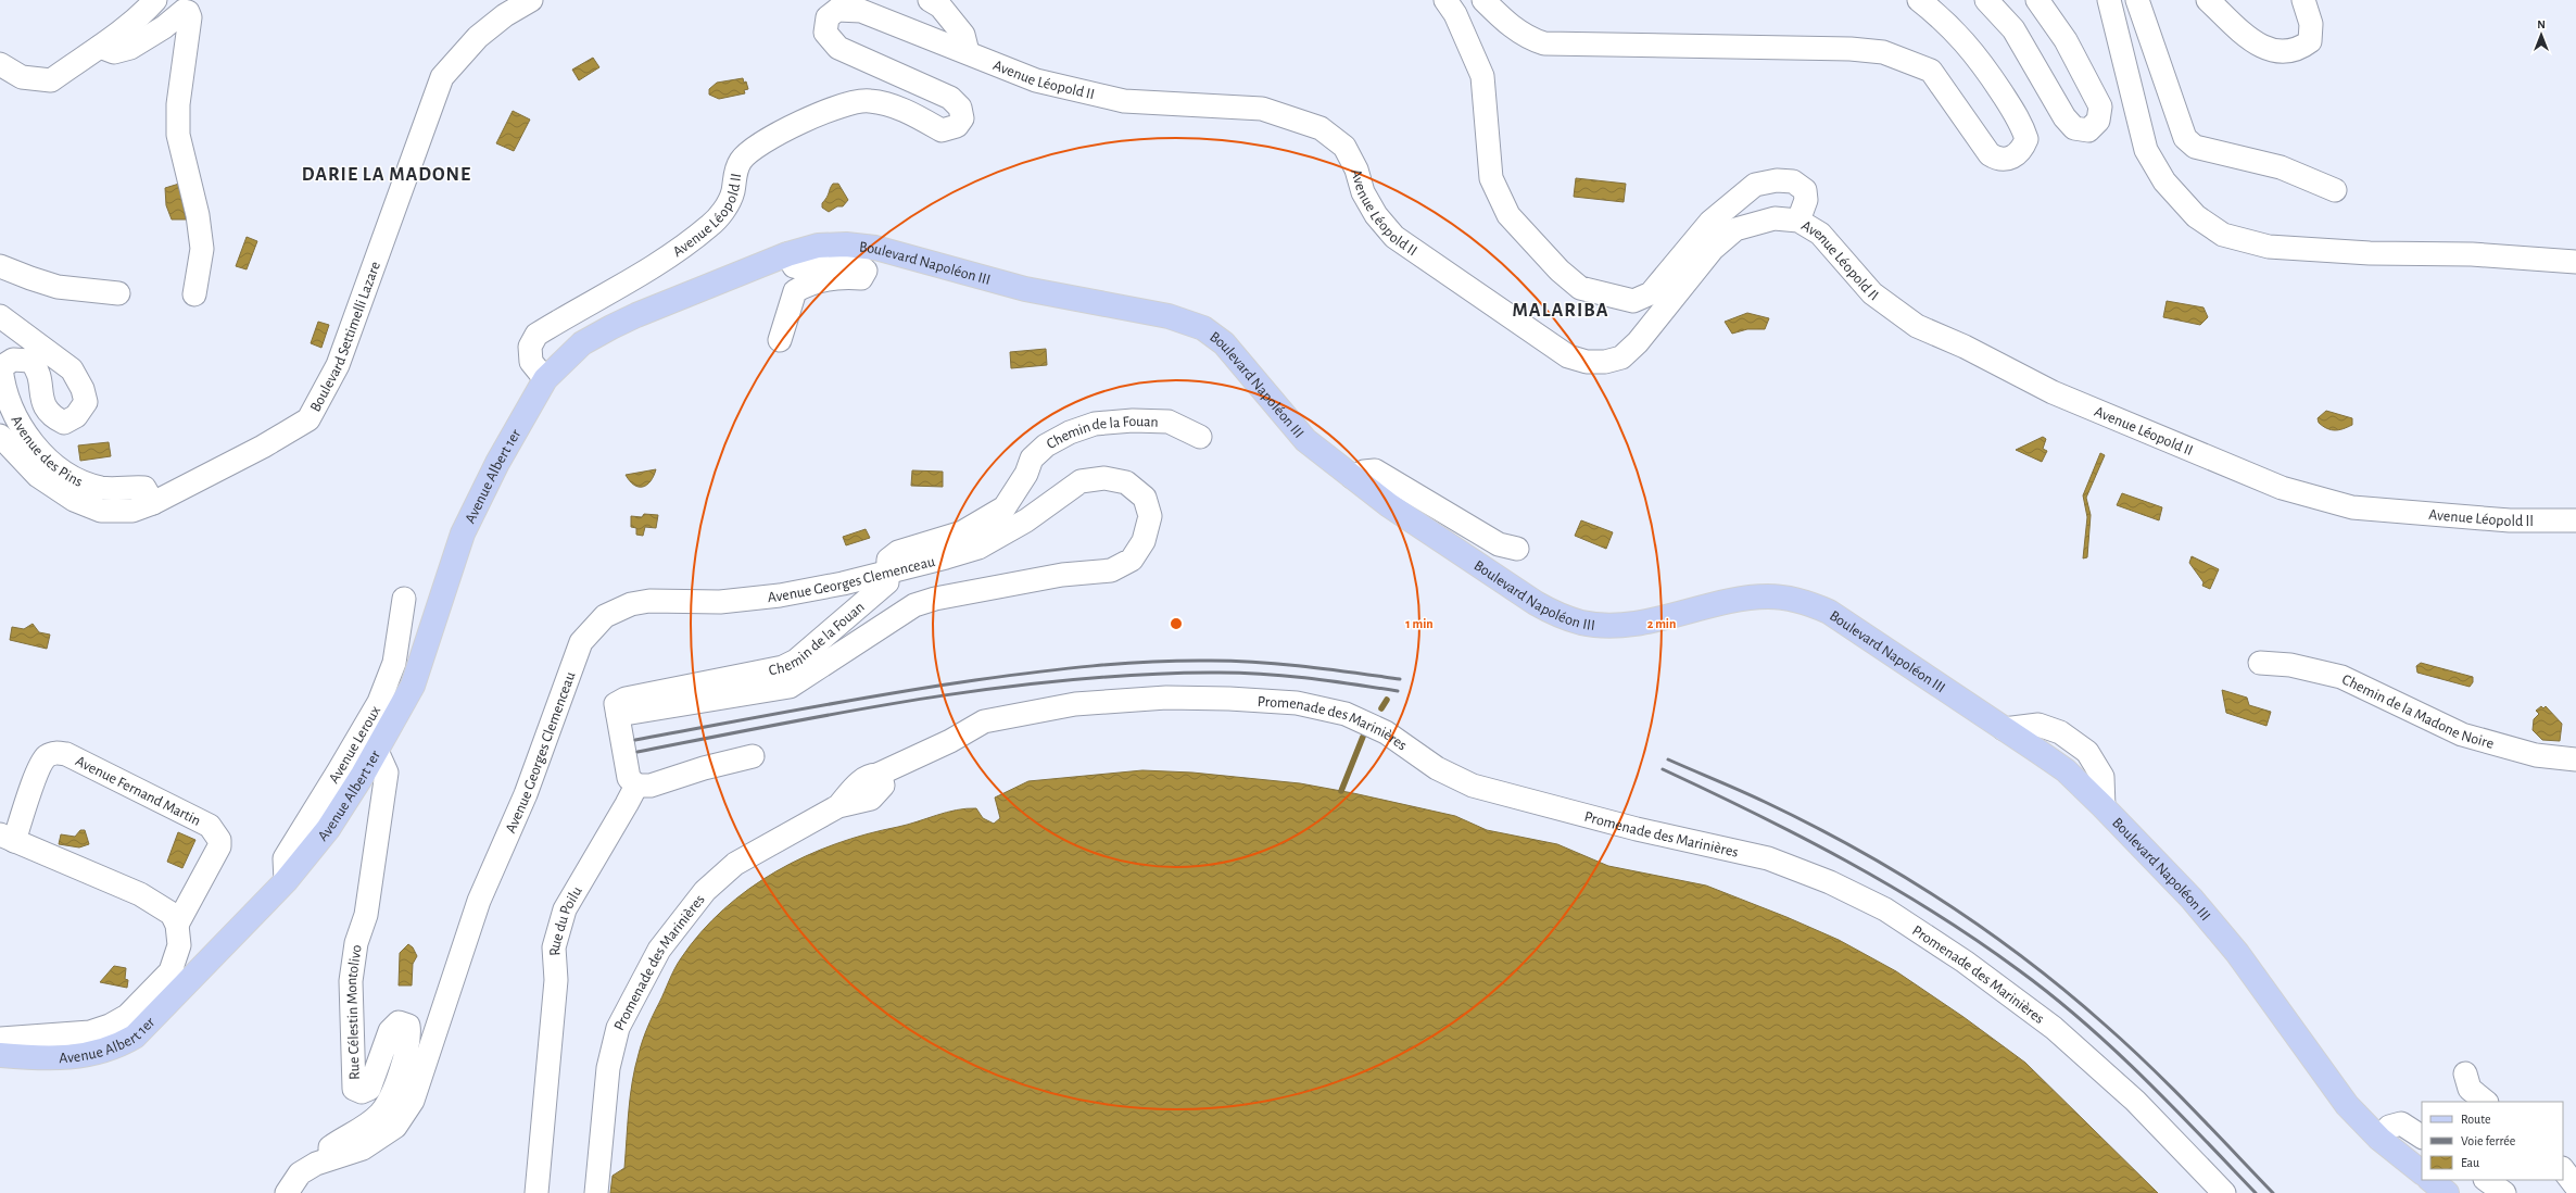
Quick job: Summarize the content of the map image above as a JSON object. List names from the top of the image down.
{
  "streets": {
    "main road": ["Boulevard Napoléon III", "Avenue Albert 1er"],
    "street": [
      "Avenue Léopold II",
      "Boulevard Settimelli Lazare",
      "Chemin de la Fouan",
      "Avenue des Pins",
      "Avenue Georges Clemenceau",
      "Chemin de la Madone Noire",
      "Promenade des Marinières",
      "Avenue Leroux",
      "Avenue Fernand Martin",
      "Rue du Poilu",
      "Rue Célestin Montolivo"
    ]
  },
  "crossings": [
    ["Avenue Léopold II", "Boulevard Napoléon III"],
    ["Avenue Léopold II", "Avenue Albert 1er"],
    ["Boulevard Napoléon III", "Avenue Albert 1er"],
    ["Boulevard Settimelli Lazare", "Avenue des Pins"],
    ["Chemin de la Fouan", "Avenue Georges Clemenceau"],
    ["Avenue Albert 1er", "Avenue Leroux"],
    ["Avenue Albert 1er", "Rue Célestin Montolivo"],
    ["Avenue Georges Clemenceau", "Rue Célestin Montolivo"]
  ],
  "districts": ["DARIE LA MADONE", "MALARIBA"],
  "legend": ["Route", "Voie ferrée", "Eau"],
  "north": "top",
  "rings": ["1 min", "2 min"]
}
